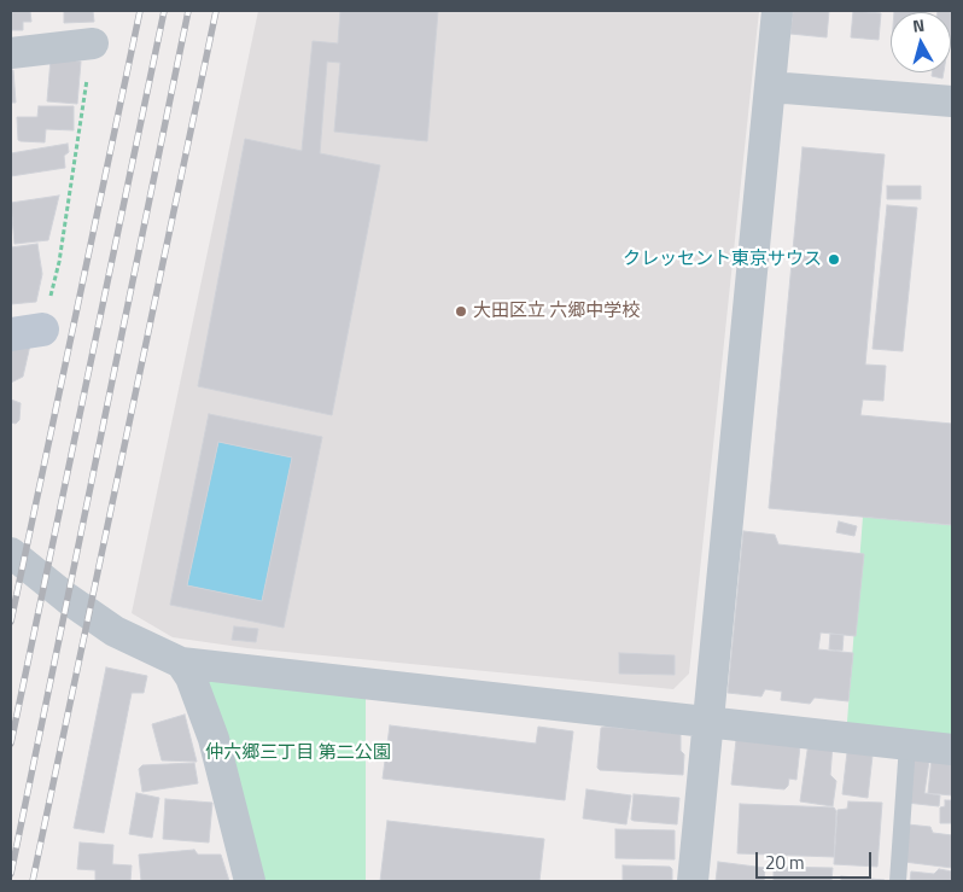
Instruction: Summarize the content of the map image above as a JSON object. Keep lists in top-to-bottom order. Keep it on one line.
{"parks":["仲六郷三丁目 第二公園"],"places":["クレッセント東京サウス","大田区立 六郷中学校"],"scale_bar":"20 m","north":"top"}
